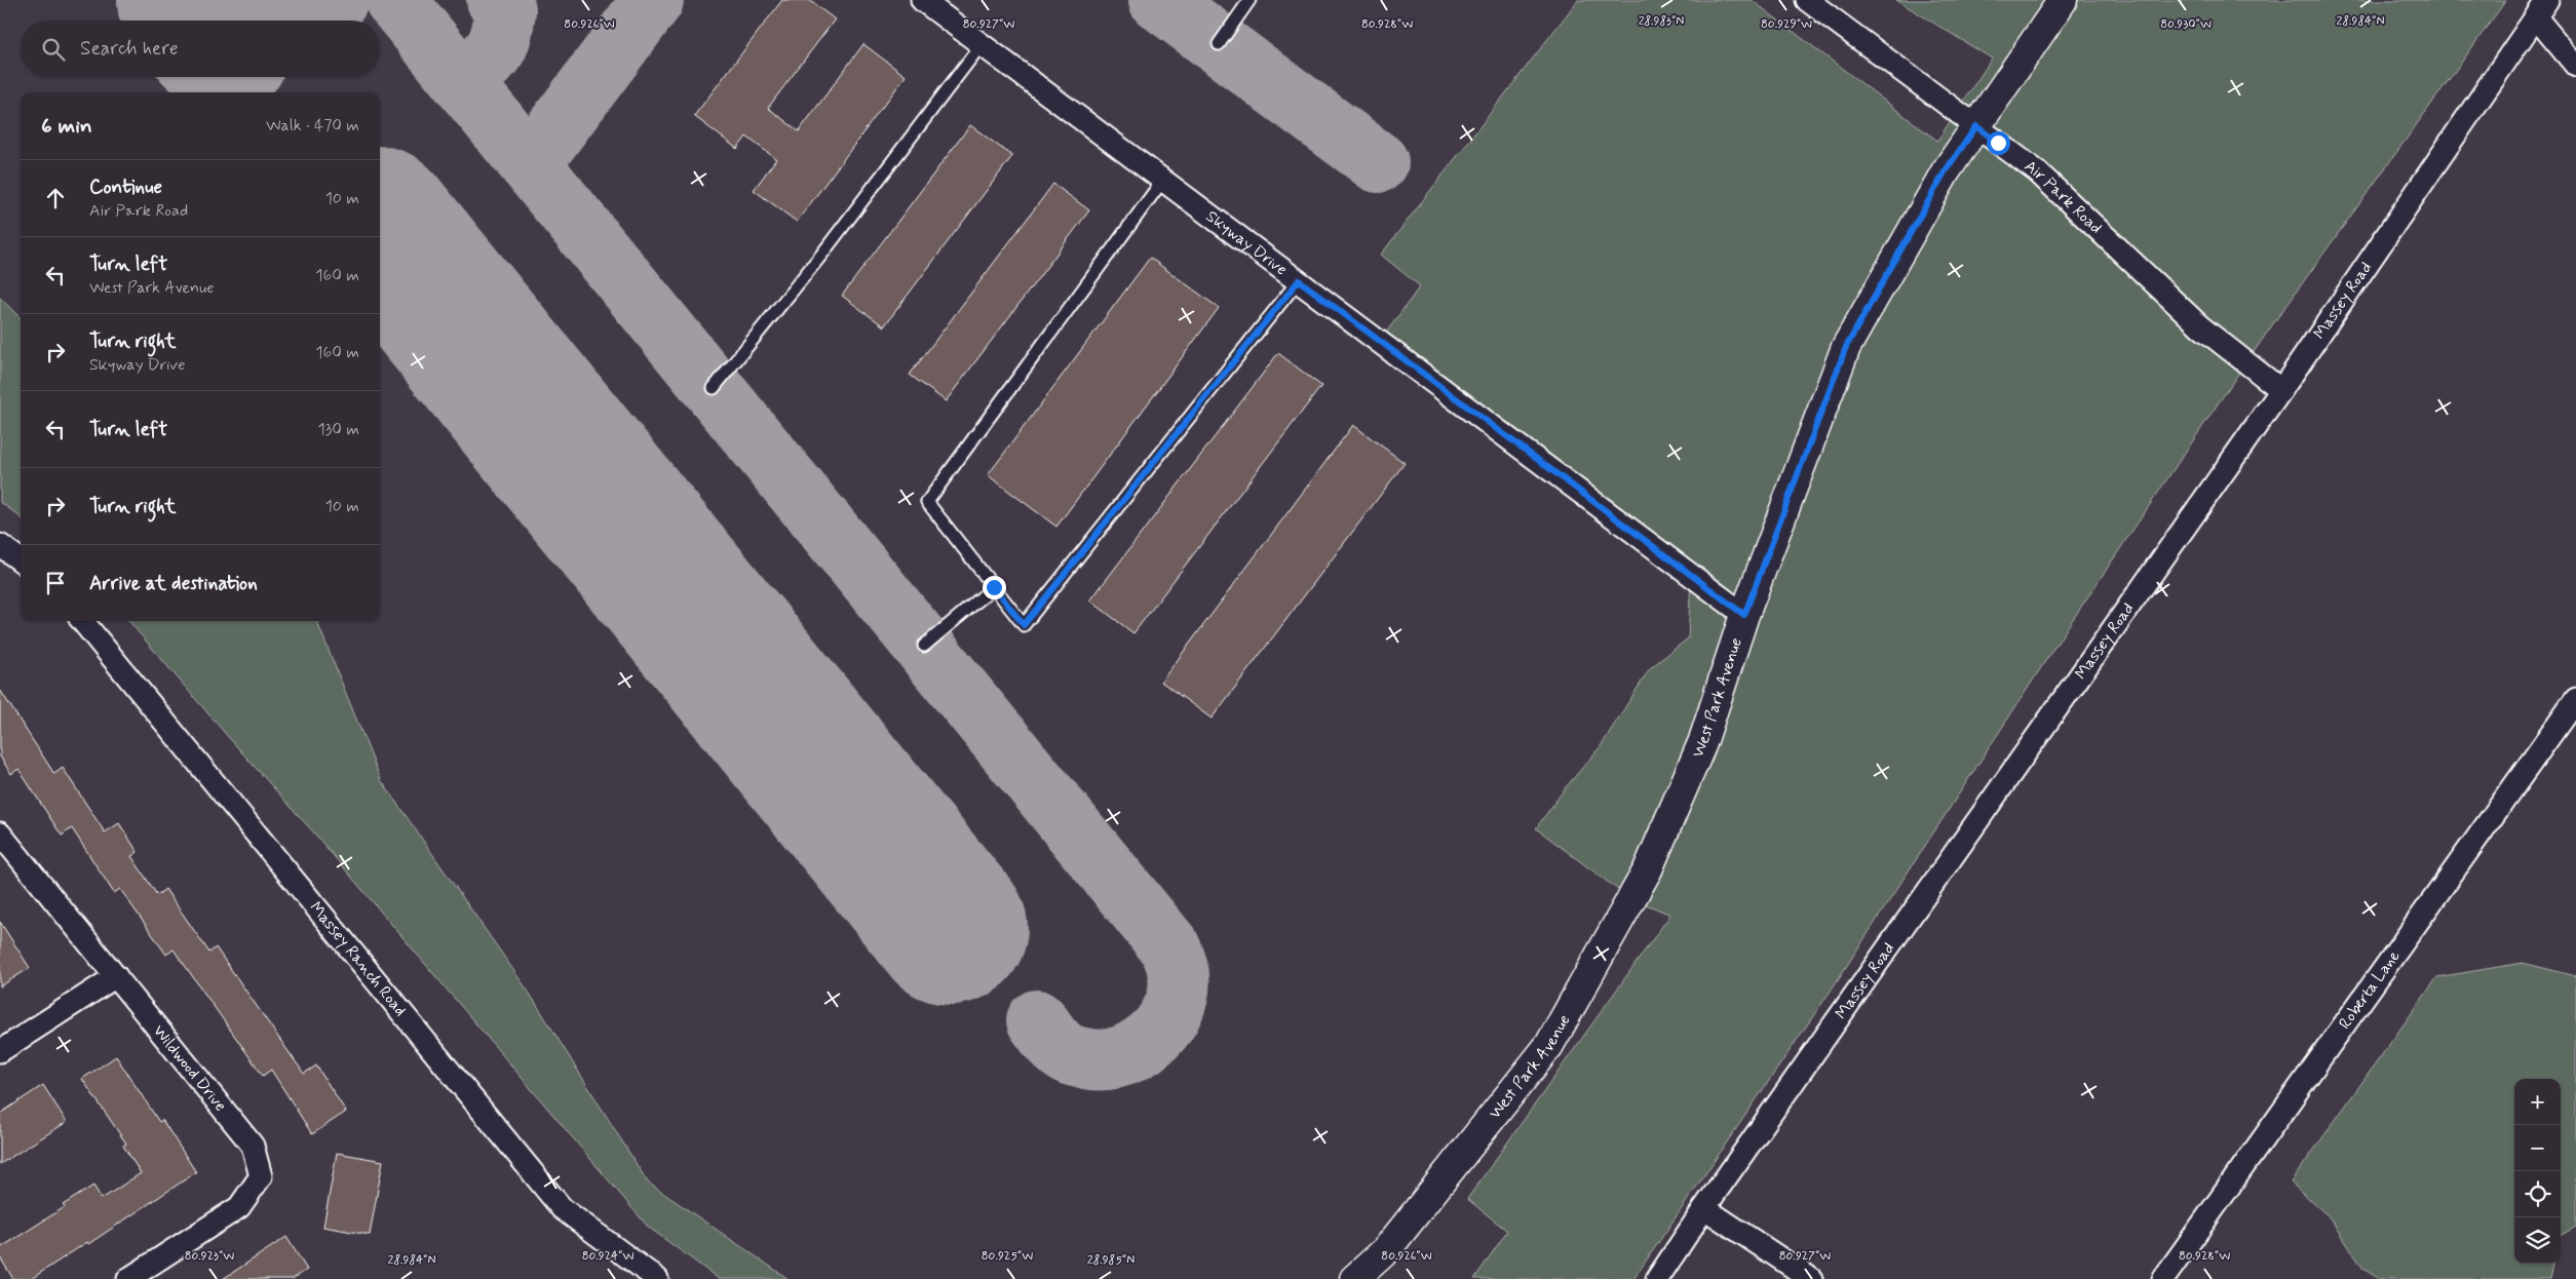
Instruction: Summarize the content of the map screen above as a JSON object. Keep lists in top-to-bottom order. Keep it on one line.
{"streets":{"street":["Air Park Road","Skyway Drive","Massey Road","West Park Avenue","Massey Ranch Road","Roberta Lane","Wildwood Drive"]},"crossings":[["Air Park Road","Massey Road"],["Air Park Road","West Park Avenue"],["Skyway Drive","West Park Avenue"]],"page":{"search":"Search here","heading":["6 min","Walk · 470 m"],"list":[["Continue","Air Park Road","10 m"],["Turn left","West Park Avenue","160 m"],["Turn right","Skyway Drive","160 m"],["Turn left","130 m"],["Turn right","10 m"],"Arrive at destination"],"map_buttons":["+","−"]},"coordinates":["28.983°N","28.984°N","80.926°W","80.927°W","80.928°W","80.929°W","80.930°W","80.923°W","80.924°W","80.925°W","28.985°N"]}
